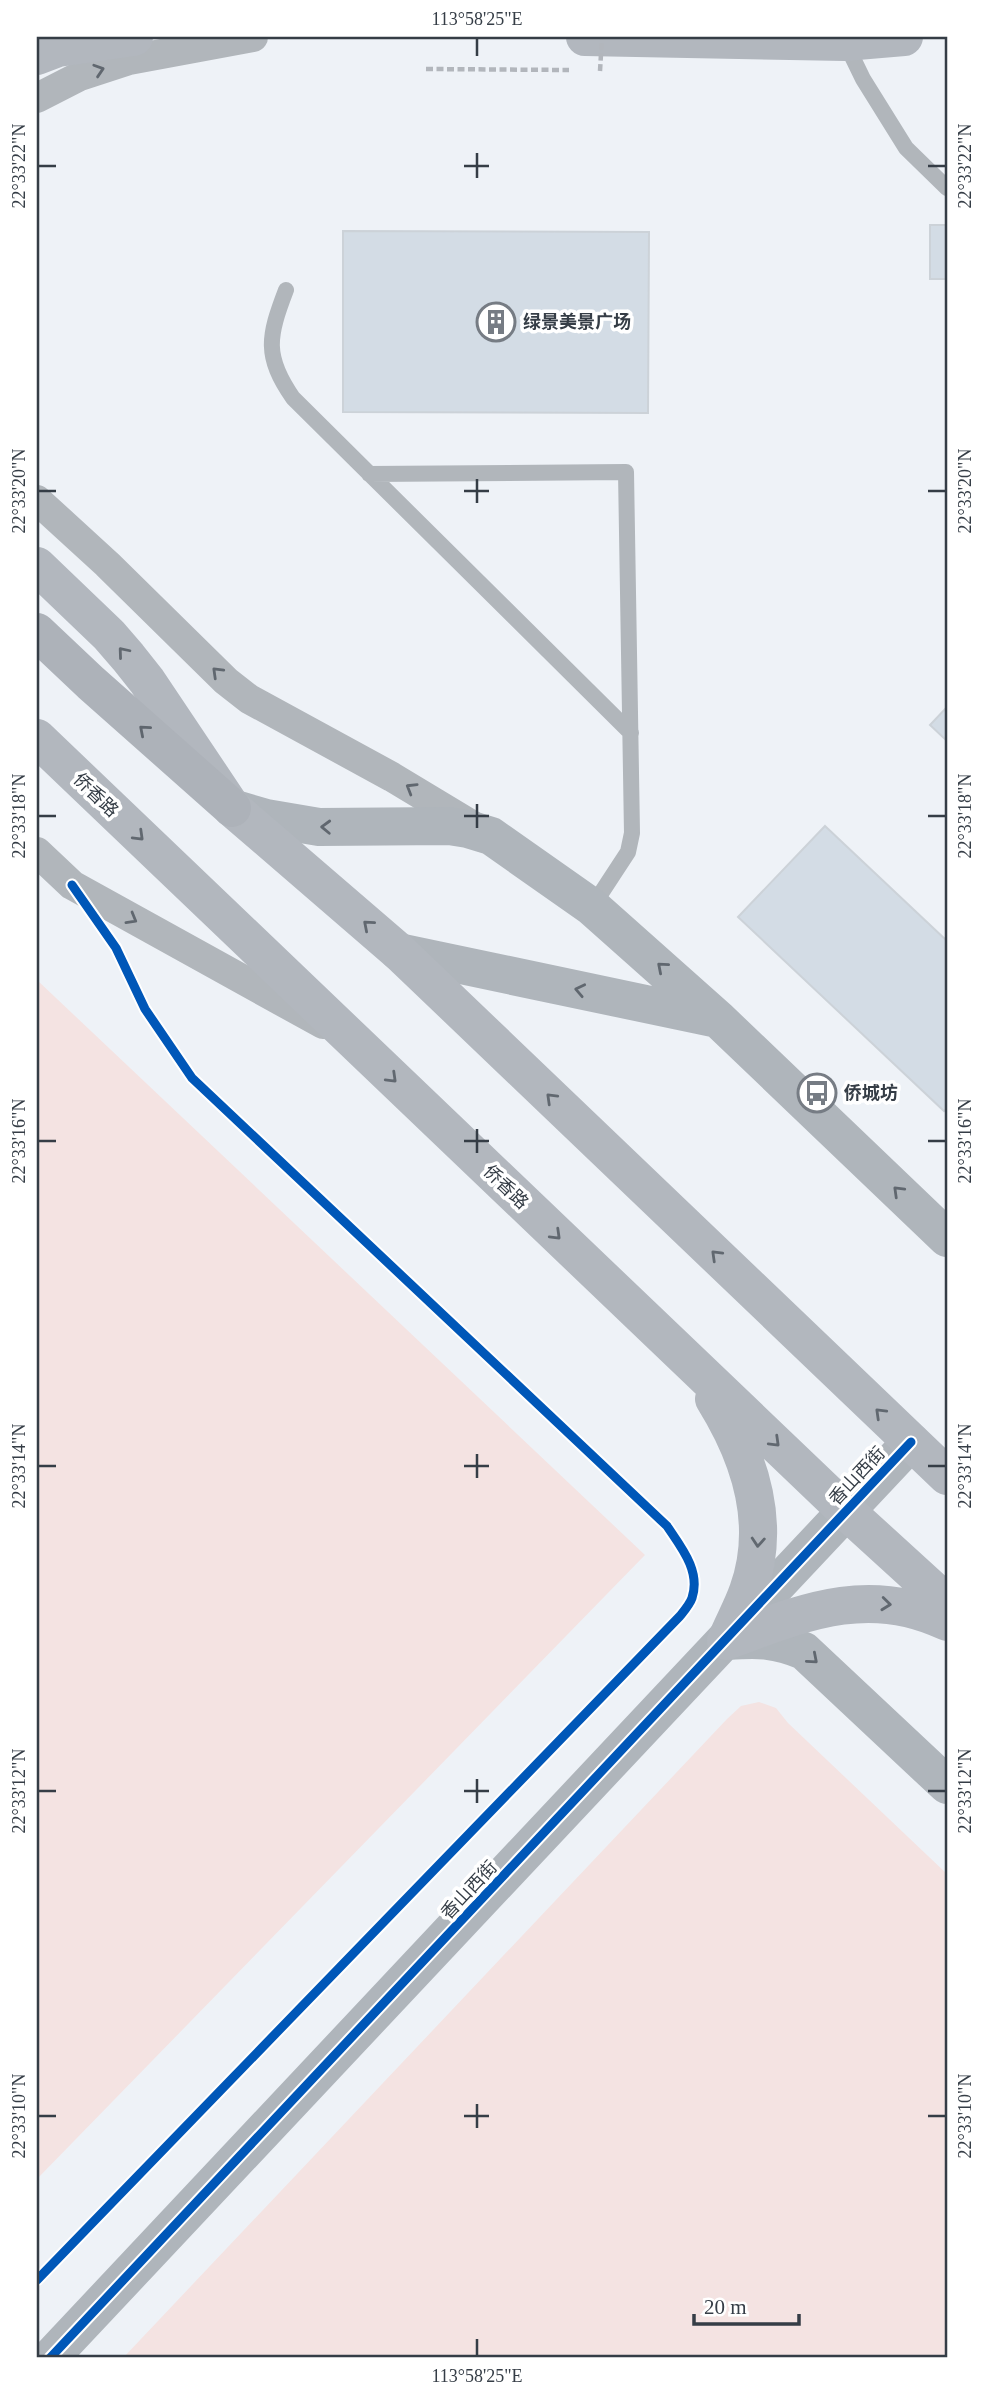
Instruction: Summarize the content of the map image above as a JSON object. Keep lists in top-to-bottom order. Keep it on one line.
{"streets":{"main road":["侨香路","香山西街"]},"crossings":[["侨香路","香山西街"]],"places":{"building":["绿景美景广场"],"bus stop":["侨城坊"]},"scale_bar":"20 m","coordinates":["113°58'25\"E","22°33'22\"N","22°33'20\"N","22°33'18\"N","22°33'16\"N","22°33'14\"N","22°33'12\"N","22°33'10\"N"]}
